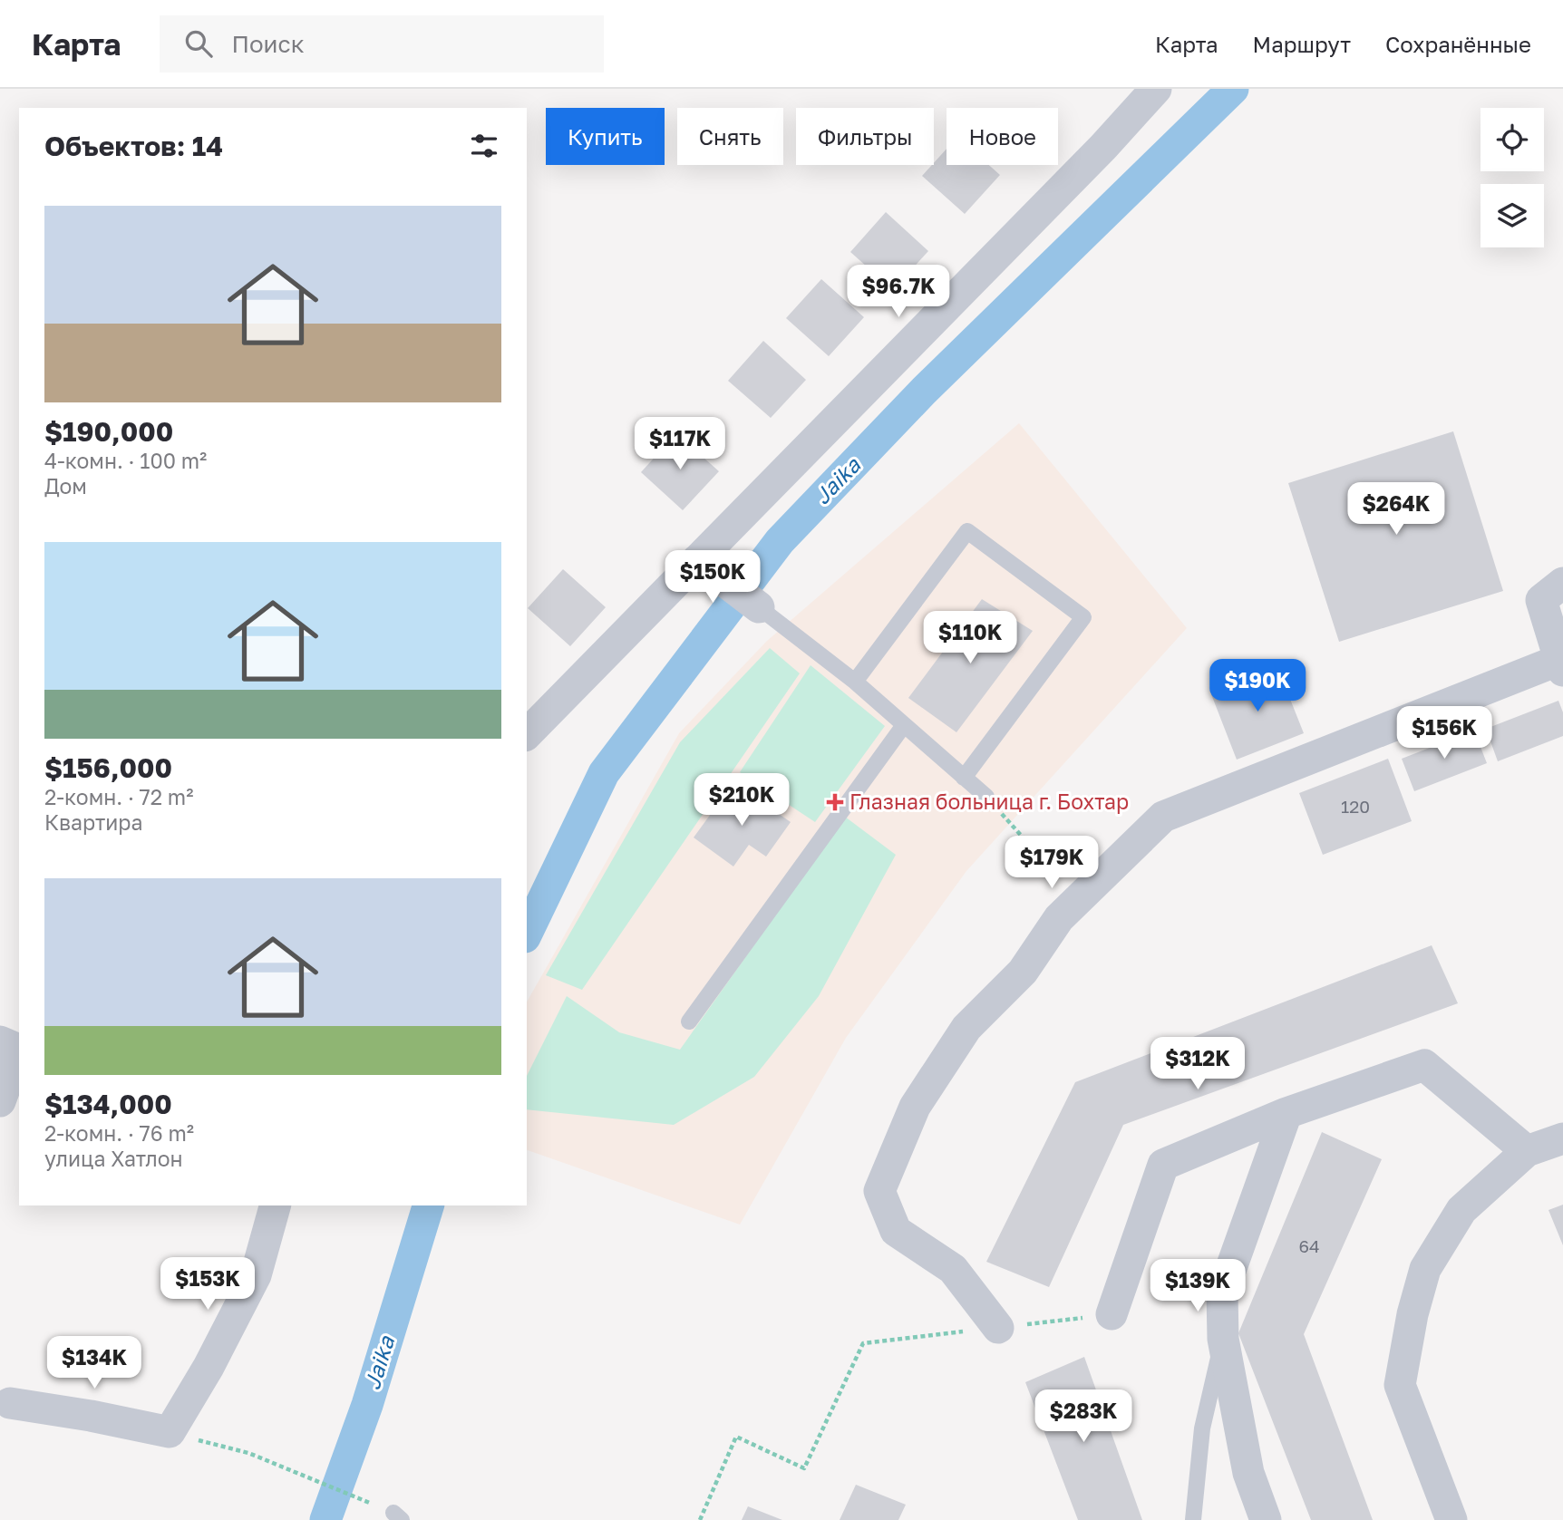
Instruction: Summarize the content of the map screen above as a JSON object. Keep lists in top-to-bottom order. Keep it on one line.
{"water":["Jaika"],"places":{"health":["Глазная больница г. Бохтар"]},"house_numbers":["120","64"],"page":{"header":"Карта","search":"Поиск","nav":["Карта","Маршрут","Сохранённые"],"chip":["Купить","Снять","Фильтры","Новое"],"heading":"Объектов: 14","list":[{"name":"$190,000","note":"4-комн. · 100 m² · Дом"},{"name":"$156,000","note":"2-комн. · 72 m² · Квартира"},{"name":"$134,000","note":"2-комн. · 76 m² · улица Хатлон"}],"price":["$96.7K","$117K","$264K","$150K","$110K","$190K","$156K","$210K","$179K","$312K","$153K","$139K","$134K","$283K"]}}
